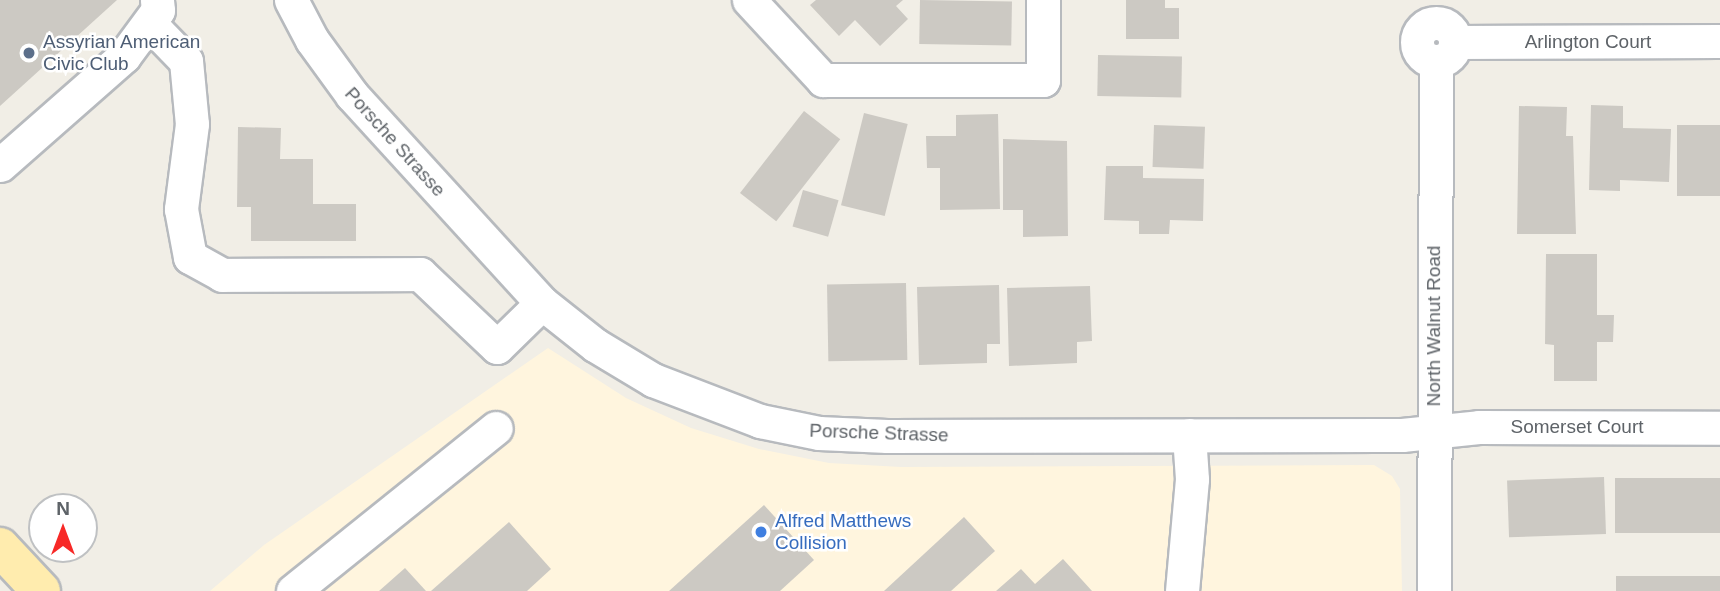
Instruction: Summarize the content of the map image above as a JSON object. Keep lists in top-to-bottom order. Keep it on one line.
{"streets":{"street":["Arlington Court","Porsche Strasse","North Walnut Road","Somerset Court"]},"crossings":[["Arlington Court","North Walnut Road"],["Porsche Strasse","North Walnut Road"],["Porsche Strasse","Somerset Court"],["North Walnut Road","Somerset Court"]],"places":["Assyrian American Civic Club","Alfred Matthews Collision"],"north":"top"}
